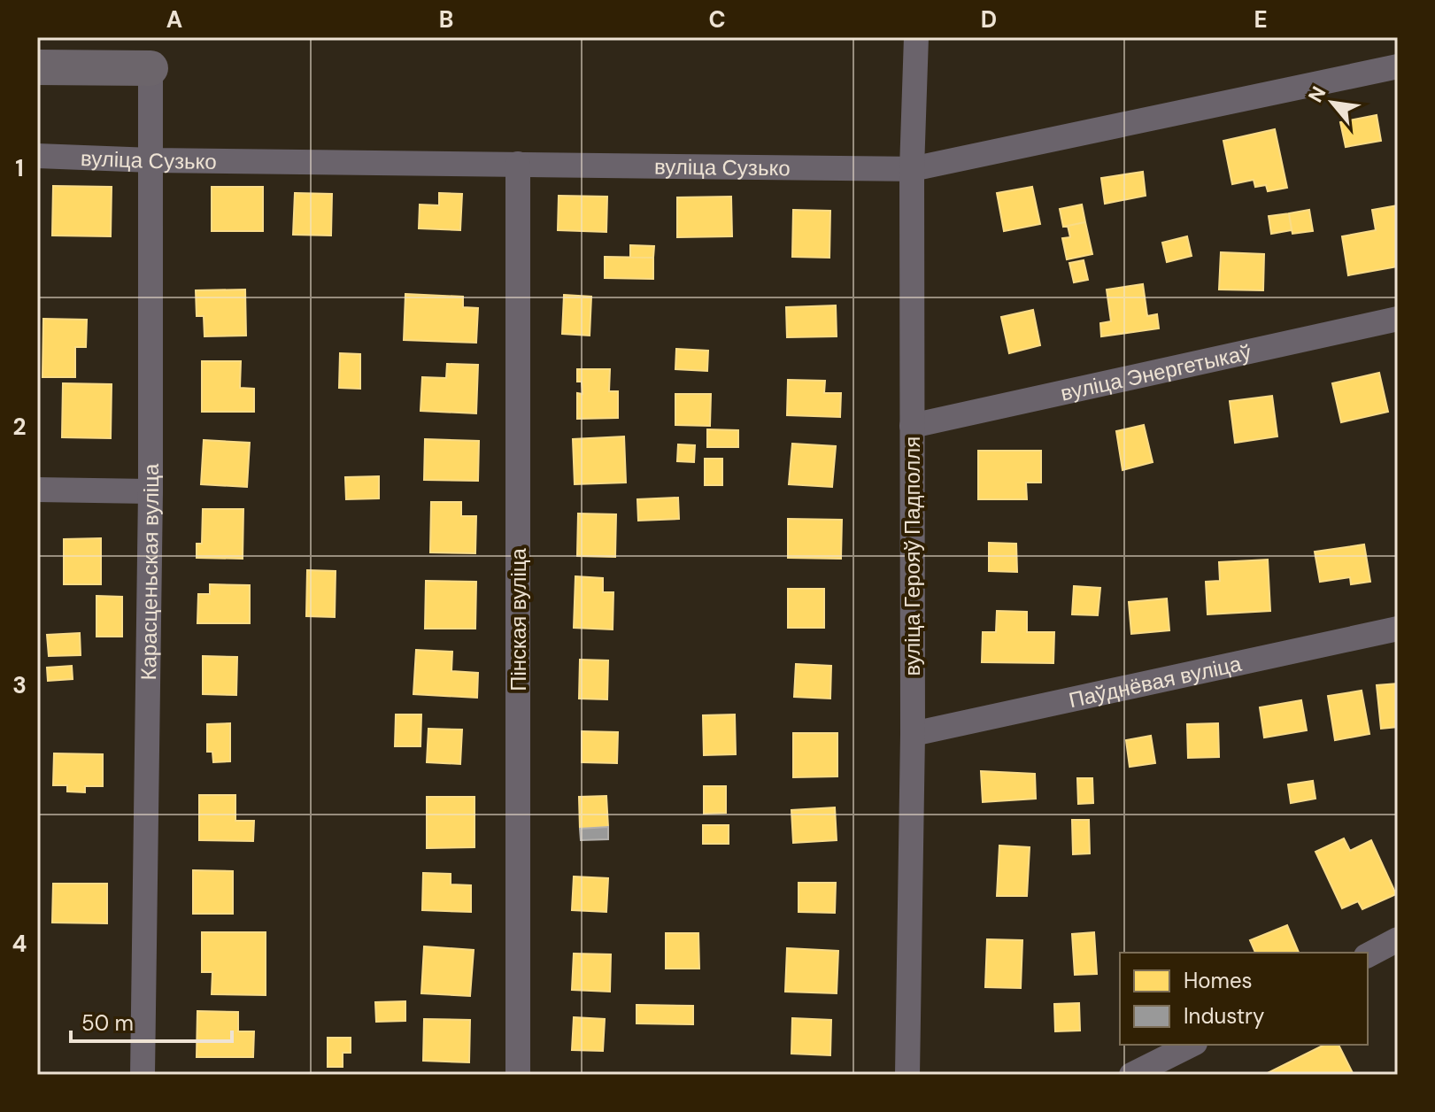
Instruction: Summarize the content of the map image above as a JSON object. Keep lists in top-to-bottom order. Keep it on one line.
{"streets":{"street":["вуліца Сузько","вуліца Энергетыкаў","вуліца Герояў Падполля","Карасценьская вуліца","Пінская вуліца","Паўднёвая вуліца"]},"crossings":[["вуліца Сузько","вуліца Герояў Падполля"],["вуліца Сузько","Карасценьская вуліца"],["вуліца Сузько","Пінская вуліца"],["вуліца Энергетыкаў","вуліца Герояў Падполля"],["вуліца Герояў Падполля","Паўднёвая вуліца"]],"legend":["Homes","Industry"],"scale_bar":"50 m","north":"top left","grid":{"columns":["A","B","C","D","E"],"rows":["1","2","3","4"]}}
